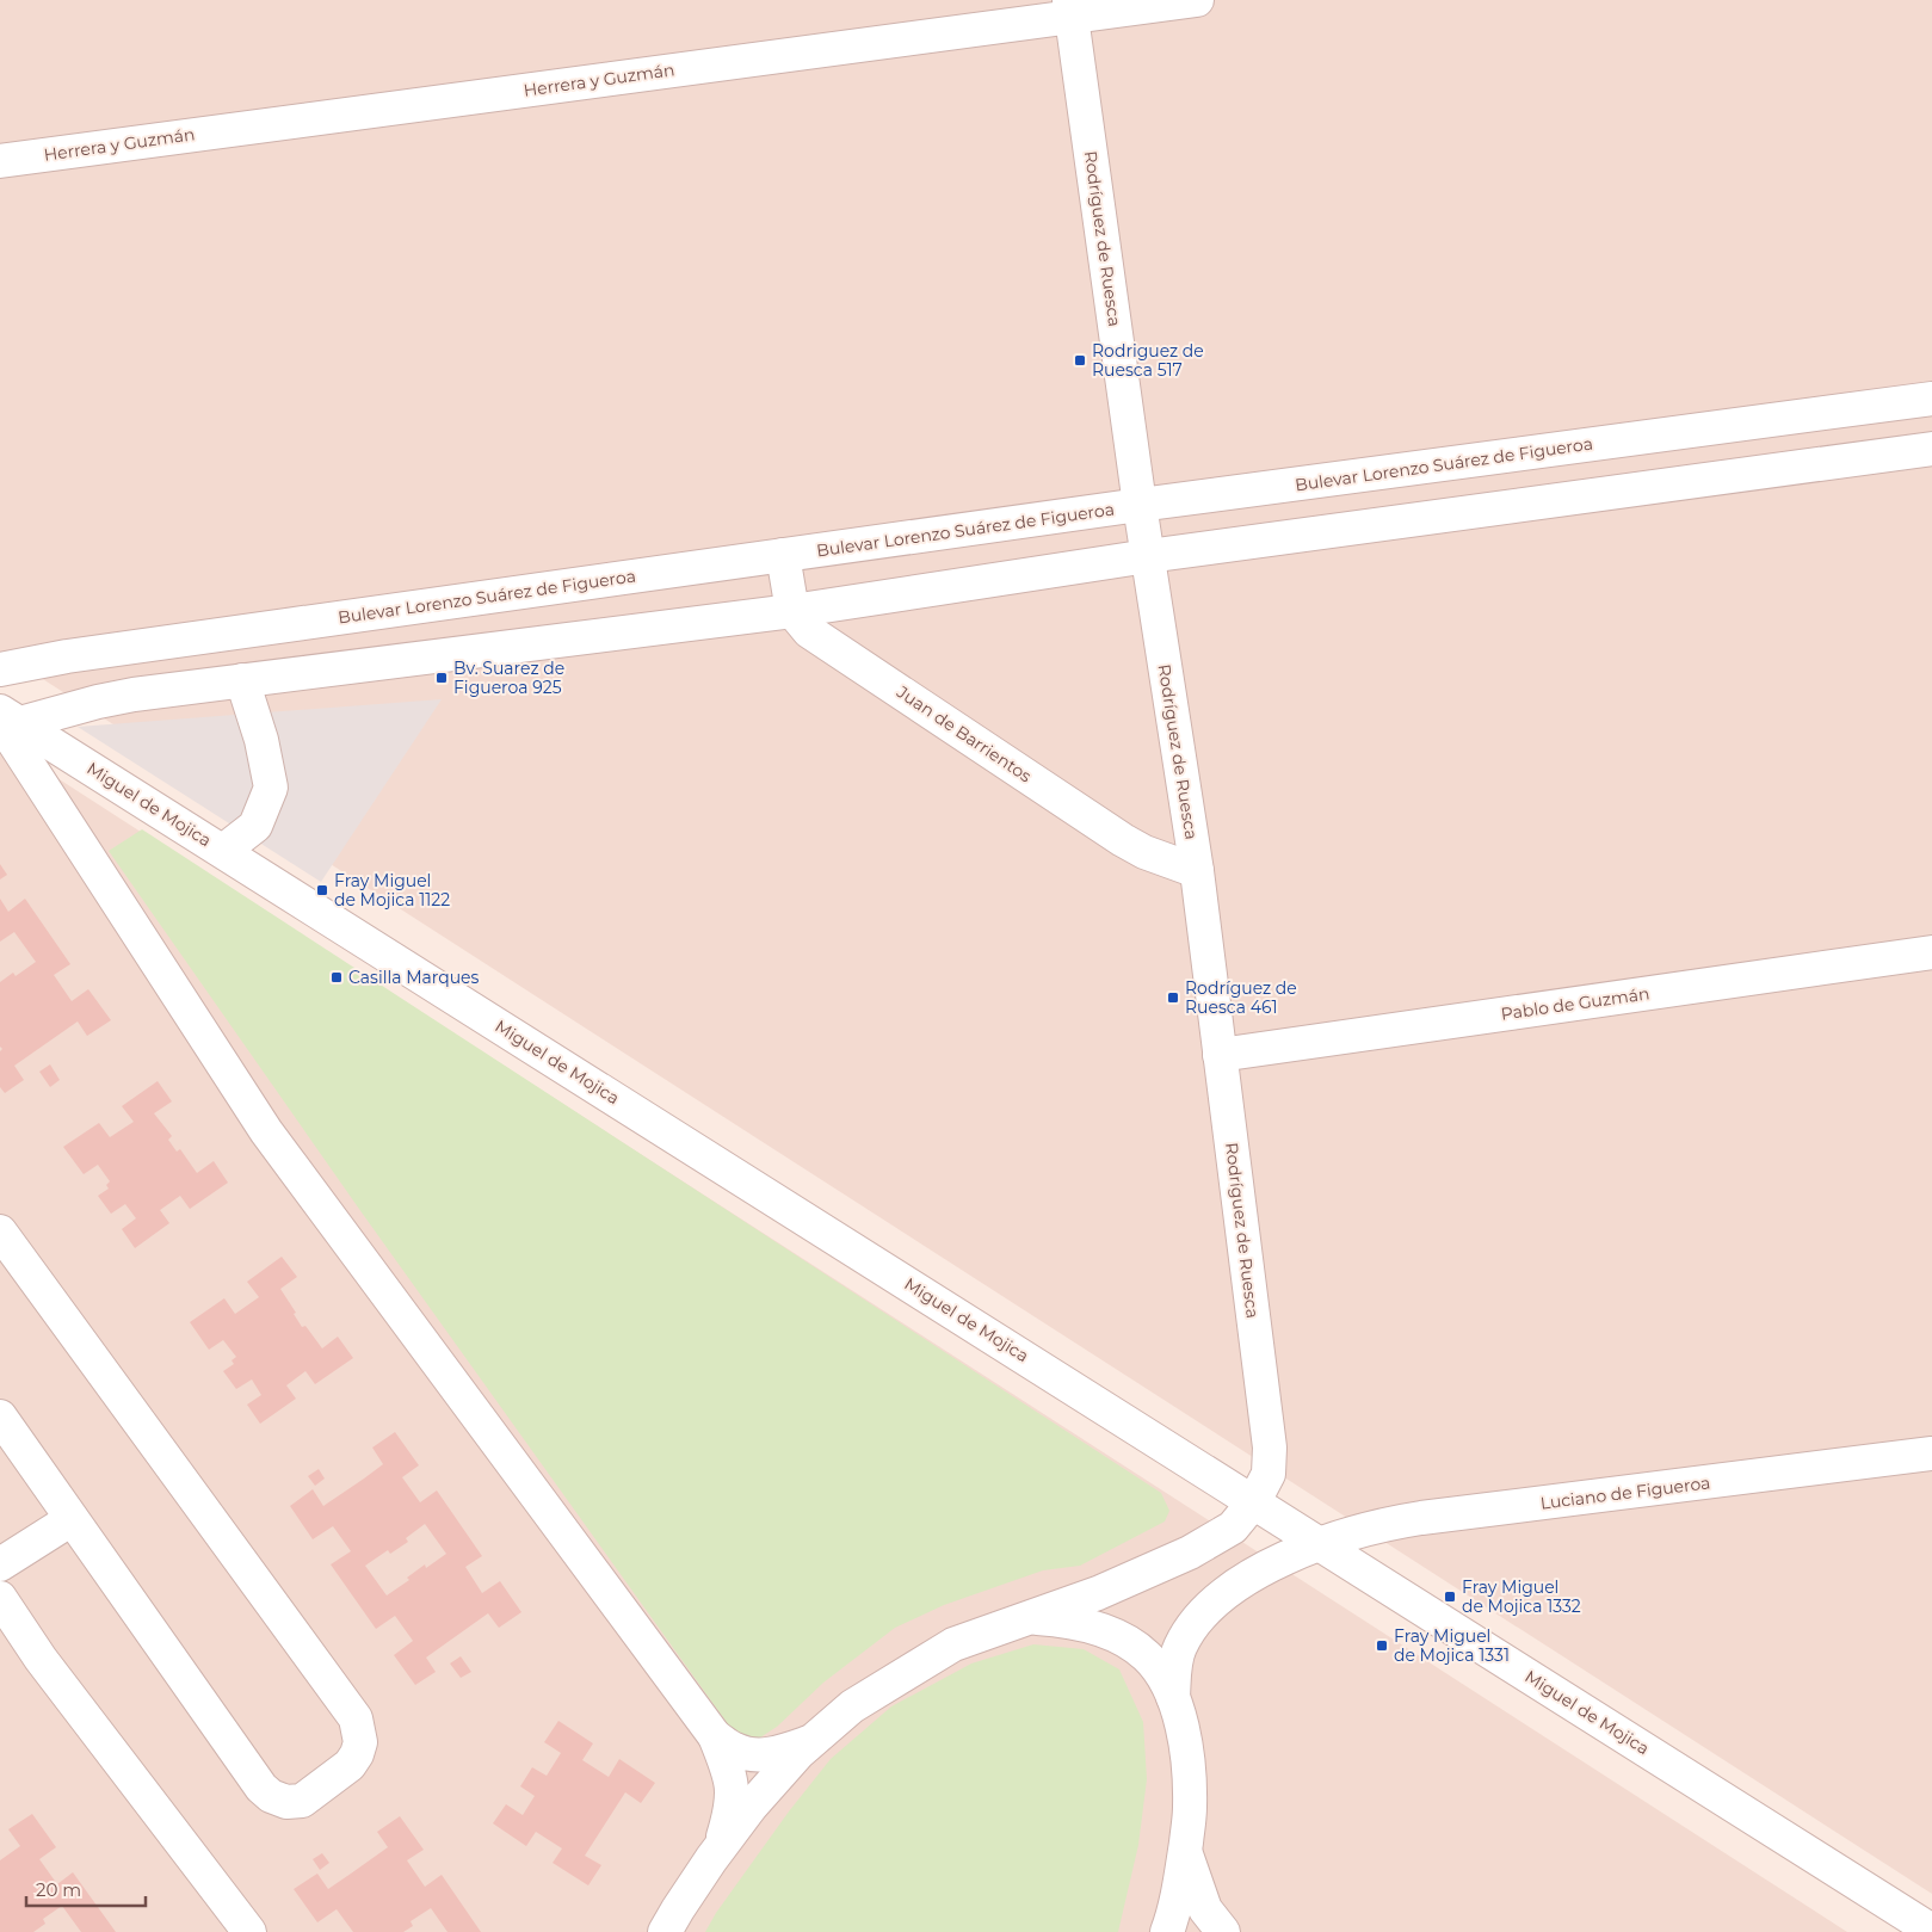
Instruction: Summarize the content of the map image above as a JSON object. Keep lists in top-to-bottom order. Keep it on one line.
{"streets":{"street":["Herrera y Guzmán","Rodríguez de Ruesca","Bulevar Lorenzo Suárez de Figueroa","Juan de Barrientos","Miguel de Mojica","Pablo de Guzmán","Luciano de Figueroa"]},"crossings":[["Herrera y Guzmán","Rodríguez de Ruesca"],["Rodríguez de Ruesca","Bulevar Lorenzo Suárez de Figueroa"],["Rodríguez de Ruesca","Juan de Barrientos"],["Rodríguez de Ruesca","Miguel de Mojica"],["Rodríguez de Ruesca","Pablo de Guzmán"],["Miguel de Mojica","Luciano de Figueroa"]],"places":{"transit":["Rodriguez de Ruesca 517","Bv. Suarez de Figueroa 925","Fray Miguel de Mojica 1122","Casilla Marques","Rodríguez de Ruesca 461","Fray Miguel de Mojica 1332","Fray Miguel de Mojica 1331"]},"scale_bar":"20 m"}
